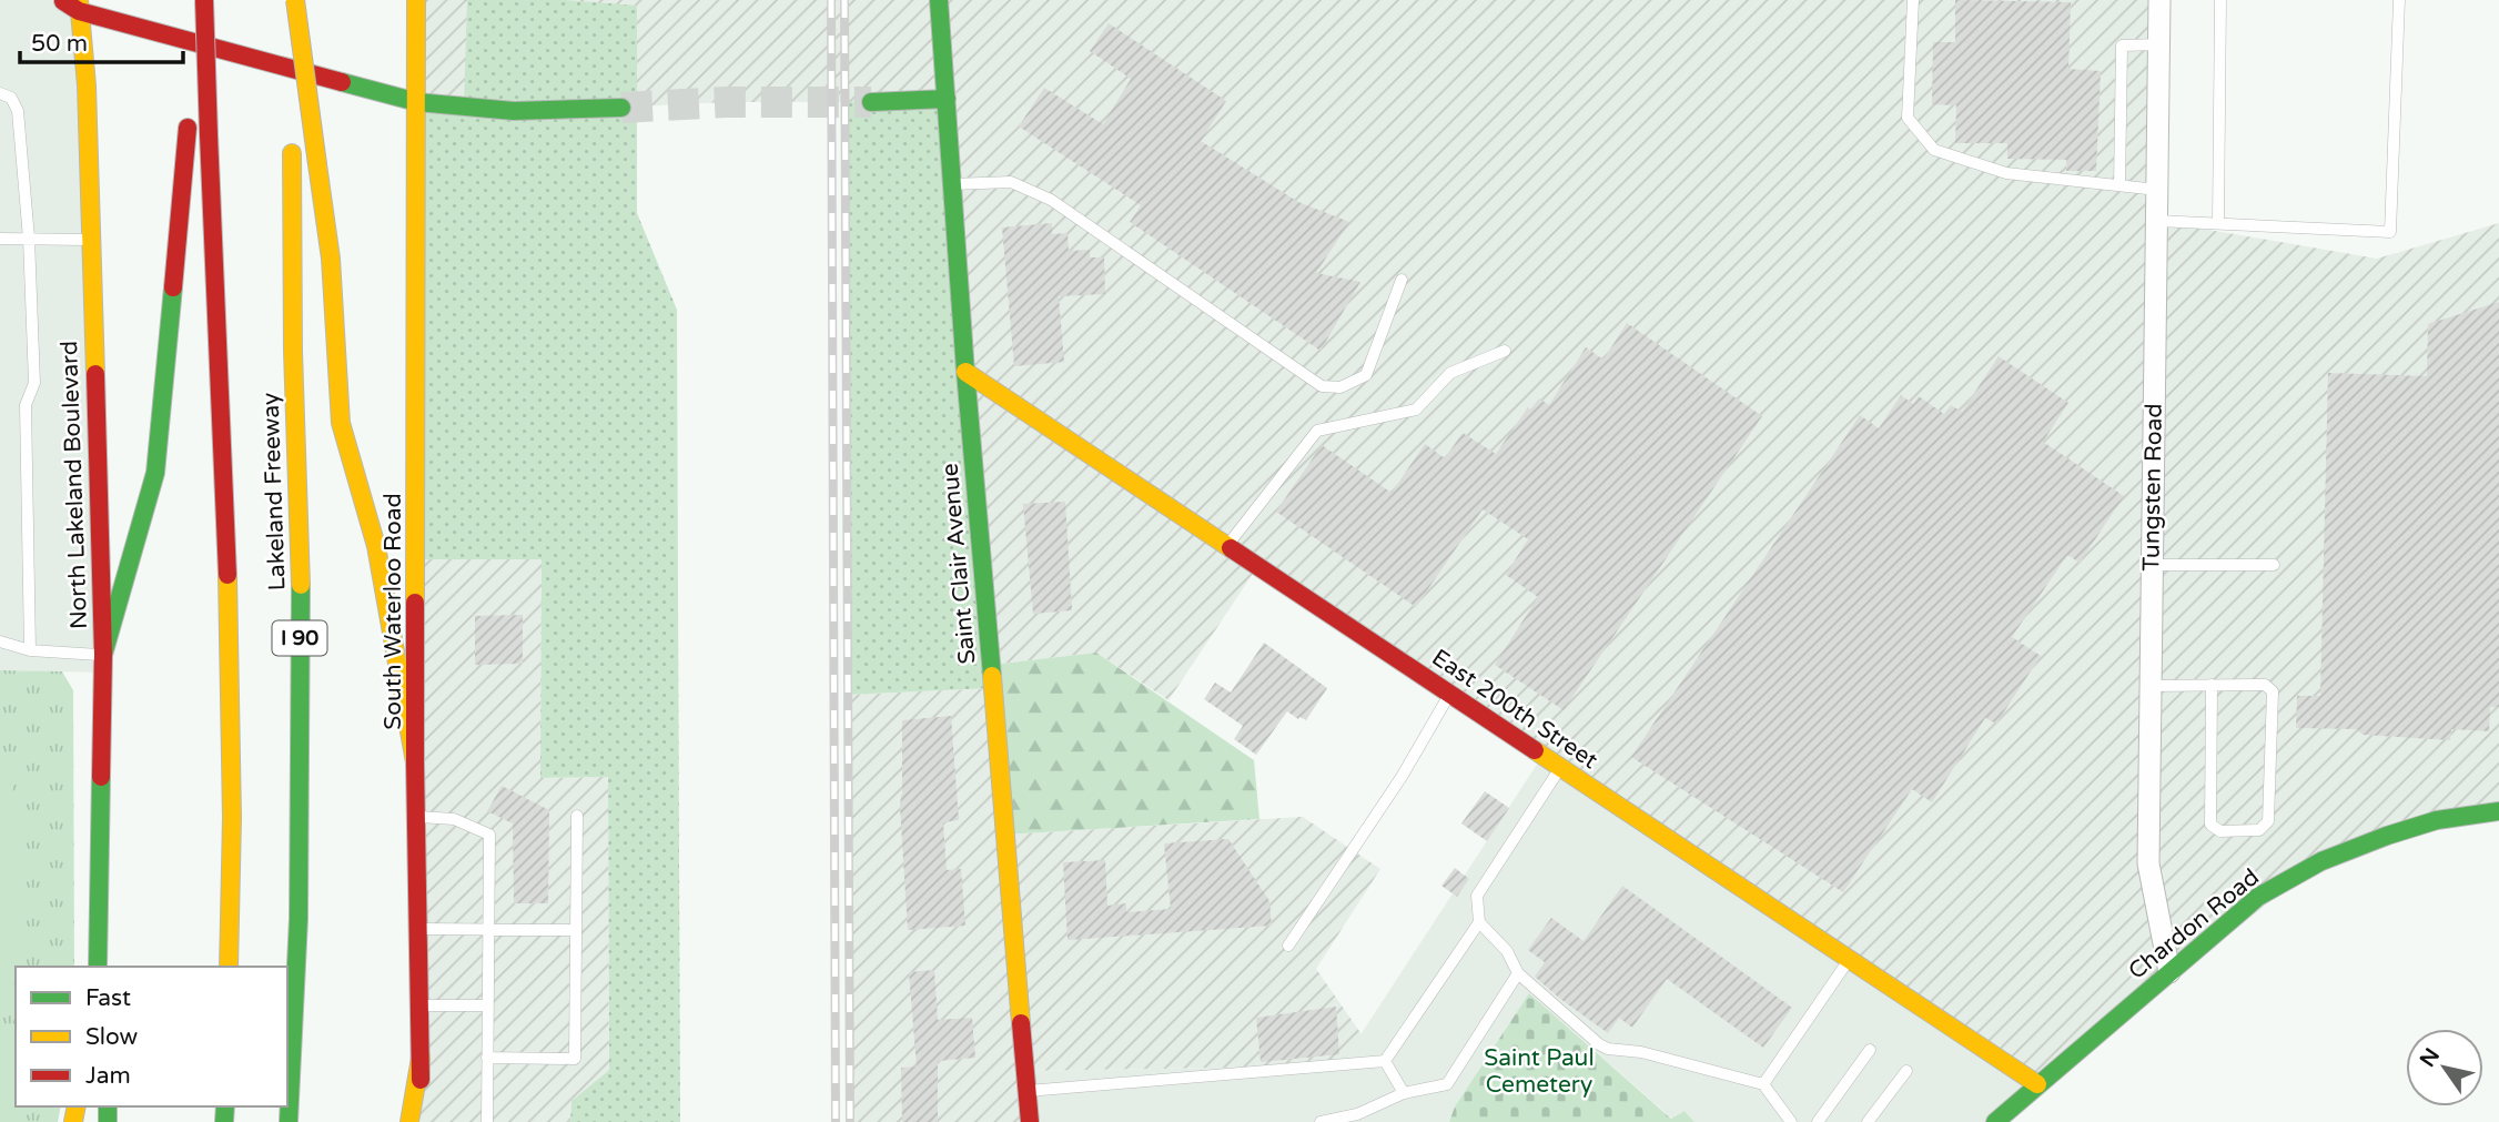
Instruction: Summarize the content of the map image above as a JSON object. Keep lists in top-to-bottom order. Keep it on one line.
{"streets":{"main road":["North Lakeland Boulevard","Lakeland Freeway","Saint Clair Avenue","South Waterloo Road","I 90","East 200th Street","Chardon Road"],"street":["Tungsten Road"]},"crossings":[["Tungsten Road","Chardon Road"],["Saint Clair Avenue","East 200th Street"],["East 200th Street","Chardon Road"]],"parks":["Saint Paul Cemetery"],"legend":["Fast","Slow","Jam"],"scale_bar":"50 m","north":"top left"}
